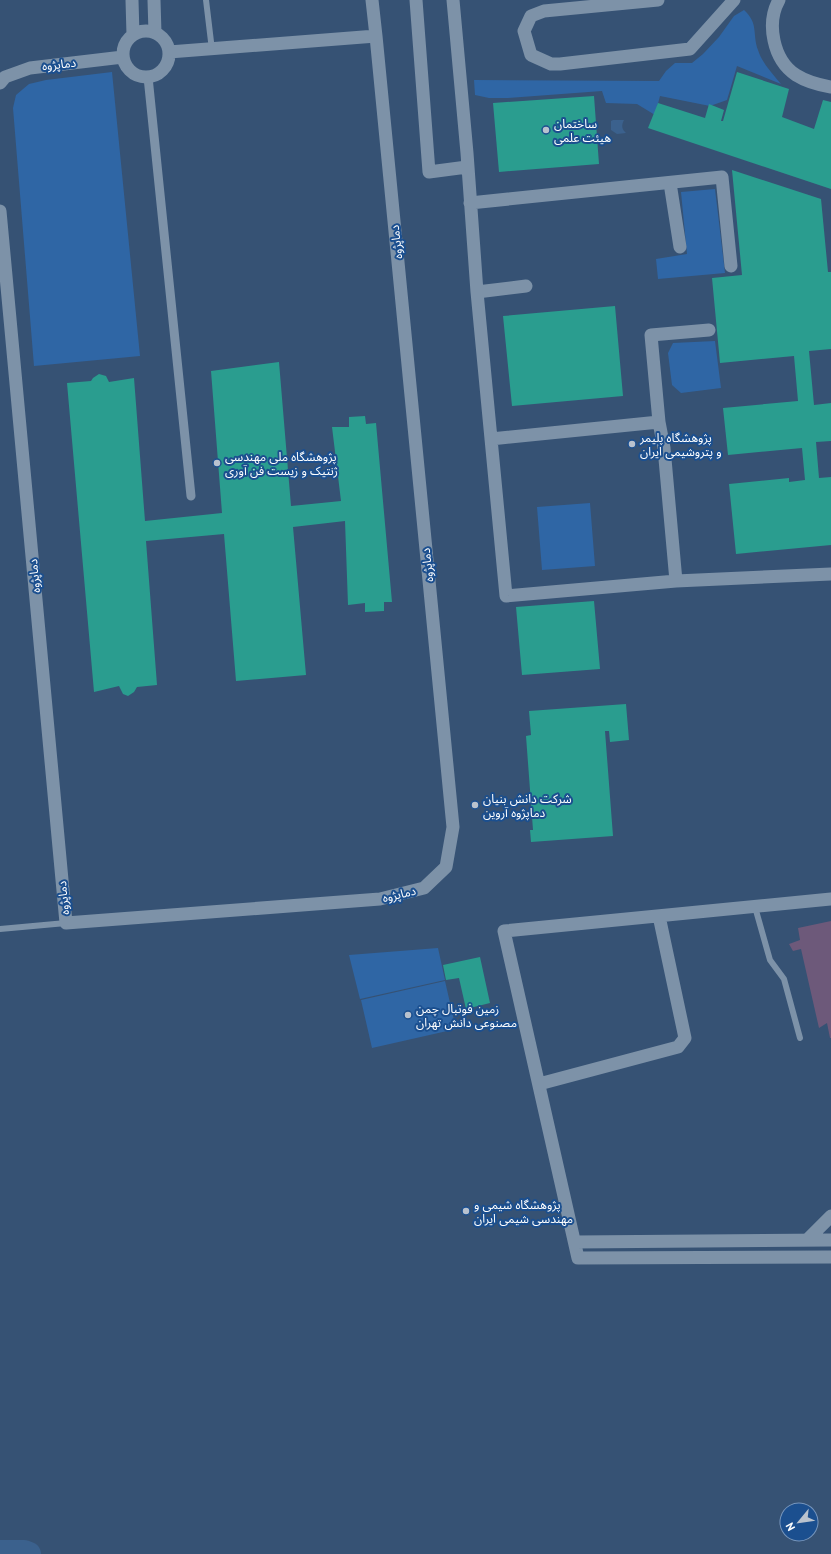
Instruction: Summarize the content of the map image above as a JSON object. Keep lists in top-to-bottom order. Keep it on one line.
{"streets":{"street":["دماپژوه"]},"places":["ساختمان هیئت علمی","پژوهشگاه پلیمر و پتروشیمی ایران","پژوهشگاه ملی مهندسی ژنتیک و زیست فن آوری","شرکت دانش بنیان دماپژوه آروین","زمین فوتبال چمن مصنوعی دانش تهران","پژوهشگاه شیمی و مهندسی شیمی ایران"],"north":"bottom left"}
